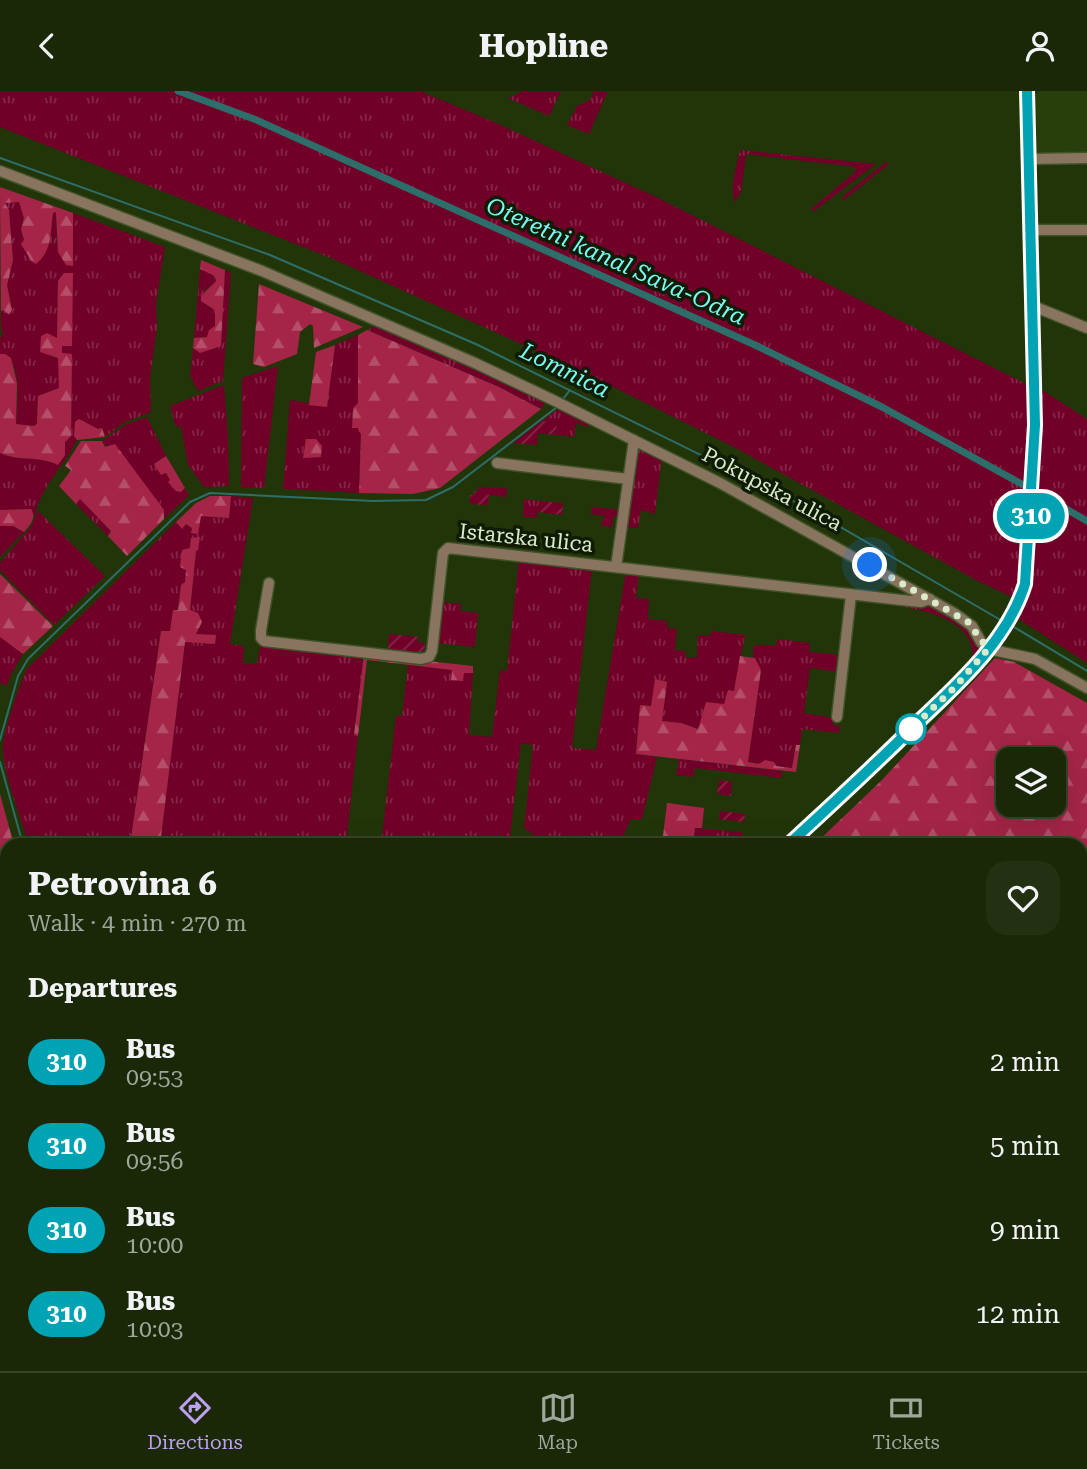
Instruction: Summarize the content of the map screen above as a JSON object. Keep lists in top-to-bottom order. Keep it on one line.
{"streets":{"street":["Pokupska ulica","Istarska ulica"]},"crossings":[["Pokupska ulica","Istarska ulica"]],"water":["Oteretni kanal Sava-Odra","Lomnica"],"lines":["bus line 310"],"page":{"header":"Hopline","on_map":"310","heading":[["Petrovina 6","Walk · 4 min · 270 m"],"Departures"],"list":[{"mark":"310","name":"Bus","note":"09:53","value":"2 min"},{"mark":"310","name":"Bus","note":"09:56","value":"5 min"},{"mark":"310","name":"Bus","note":"10:00","value":"9 min"},{"mark":"310","name":"Bus","note":"10:03","value":"12 min"}],"tabs":["Directions","Map","Tickets"]}}
